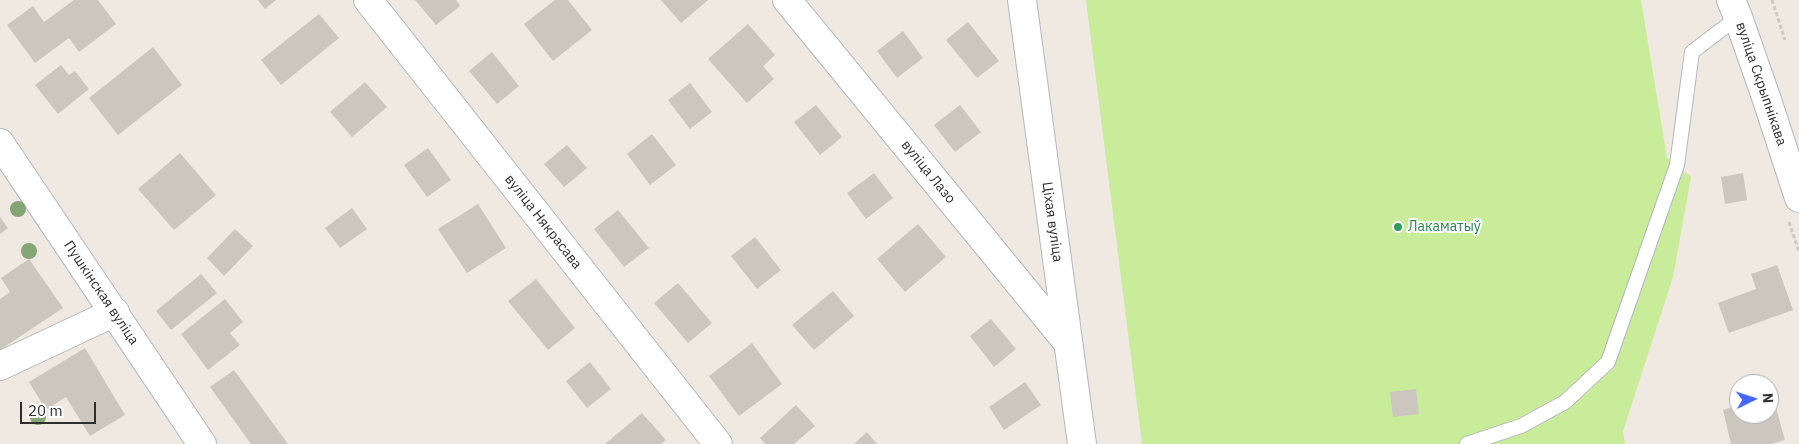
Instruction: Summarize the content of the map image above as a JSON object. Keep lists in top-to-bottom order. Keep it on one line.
{"streets":{"street":["вуліца Скрыпнікава","вуліца Лазо","вуліца Някрасава","Ціхая вуліца","Пушкінская вуліца"]},"crossings":[["вуліца Лазо","Ціхая вуліца"]],"places":["Лакаматыў"],"scale_bar":"20 m","north":"right"}
